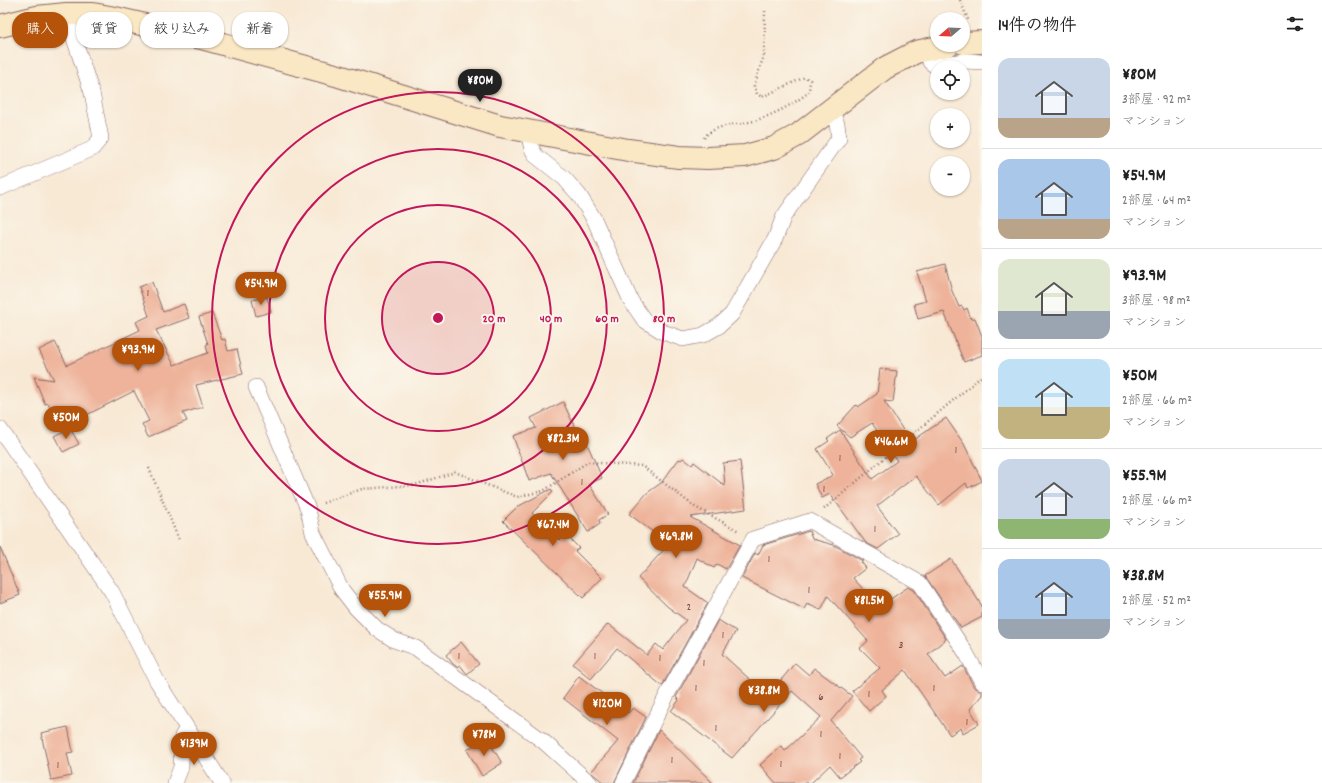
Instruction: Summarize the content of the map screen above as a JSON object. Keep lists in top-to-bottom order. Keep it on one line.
{"house_numbers":["1","1","1","1","1","1","1","1","2","1","3","1","1","1","1","1","1","1","6","1","1","1","1","1","1","1"],"north":"left","page":{"heading":"14件の物件","map_buttons":["+","−"],"chip":["購入","賃貸","絞り込み","新着"],"list":[{"name":"¥80M","note":"3部屋 · 92 m² · マンション"},{"name":"¥54.9M","note":"2部屋 · 64 m² · マンション"},{"name":"¥93.9M","note":"3部屋 · 98 m² · マンション"},{"name":"¥50M","note":"2部屋 · 66 m² · マンション"},{"name":"¥55.9M","note":"2部屋 · 66 m² · マンション"},{"name":"¥38.8M","note":"2部屋 · 52 m² · マンション"}],"price":["¥80M","¥54.9M","¥93.9M","¥50M","¥82.3M","¥46.6M","¥67.4M","¥69.8M","¥55.9M","¥81.5M","¥38.8M","¥120M","¥78M","¥139M"]},"rings":["20 m","40 m","60 m","80 m"]}
